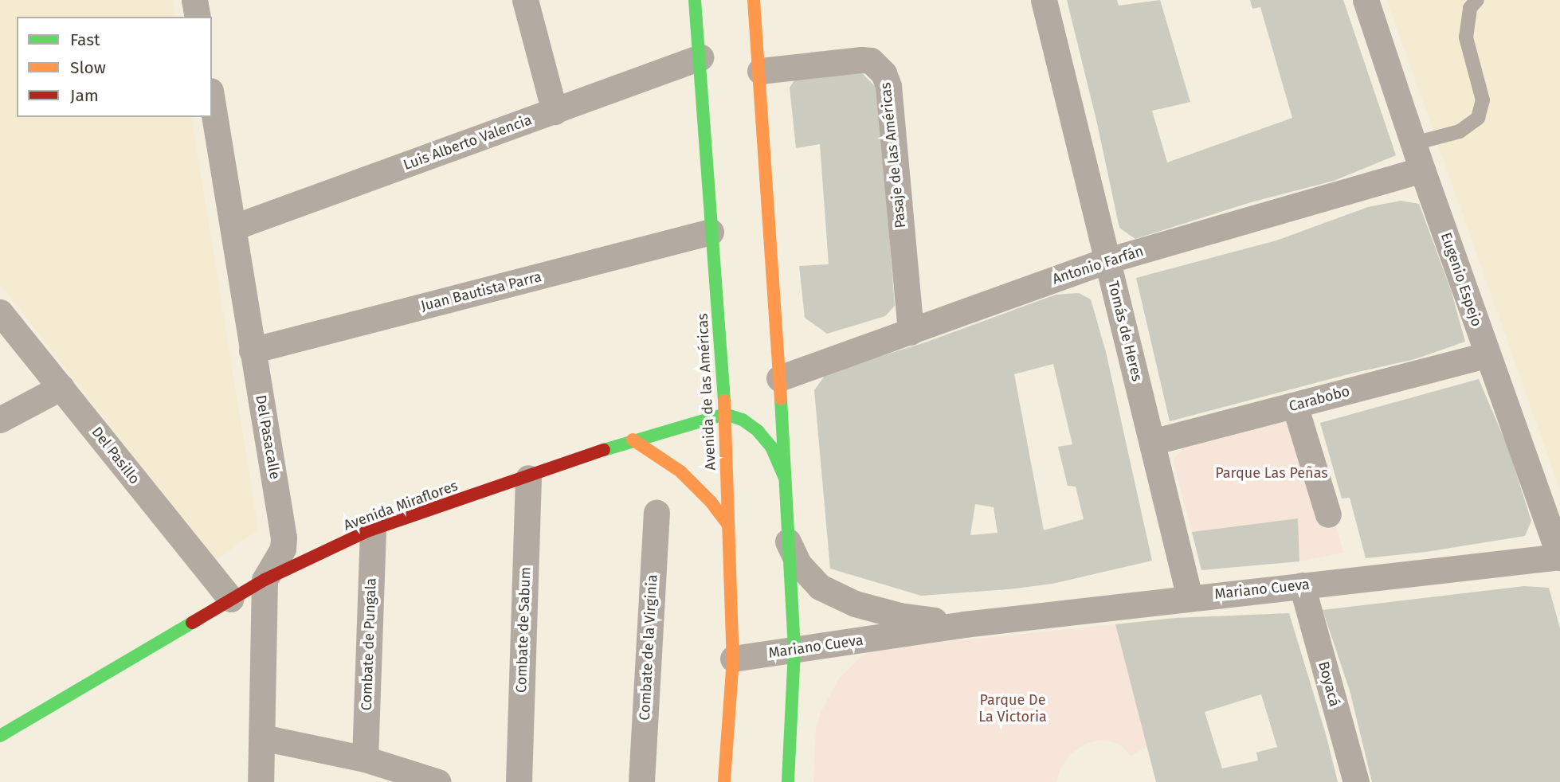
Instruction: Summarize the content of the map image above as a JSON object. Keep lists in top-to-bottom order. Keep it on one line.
{"streets":{"main road":["Avenida de las Américas","Avenida Miraflores"],"street":["Luis Alberto Valencia","Pasaje de las Américas","Antonio Farfán","Eugenio Espejo","Juan Bautista Parra","Tomás de Heres","Carabobo","Del Pasacalle","Del Pasillo","Mariano Cueva","Combate de Sabum","Combate de Pungala","Combate de la Virginia","Boyacá"]},"crossings":[["Luis Alberto Valencia","Avenida de las Américas"],["Luis Alberto Valencia","Del Pasacalle"],["Pasaje de las Américas","Antonio Farfán"],["Antonio Farfán","Eugenio Espejo"],["Antonio Farfán","Tomás de Heres"],["Eugenio Espejo","Carabobo"],["Eugenio Espejo","Mariano Cueva"],["Juan Bautista Parra","Avenida de las Américas"],["Juan Bautista Parra","Del Pasacalle"],["Tomás de Heres","Carabobo"],["Tomás de Heres","Mariano Cueva"],["Avenida de las Américas","Avenida Miraflores"],["Avenida de las Américas","Mariano Cueva"],["Del Pasacalle","Avenida Miraflores"],["Del Pasillo","Avenida Miraflores"],["Avenida Miraflores","Combate de Sabum"],["Avenida Miraflores","Combate de Pungala"],["Mariano Cueva","Boyacá"]],"parks":["Parque Las Peñas","Parque De La Victoria"],"legend":["Fast","Slow","Jam"]}
